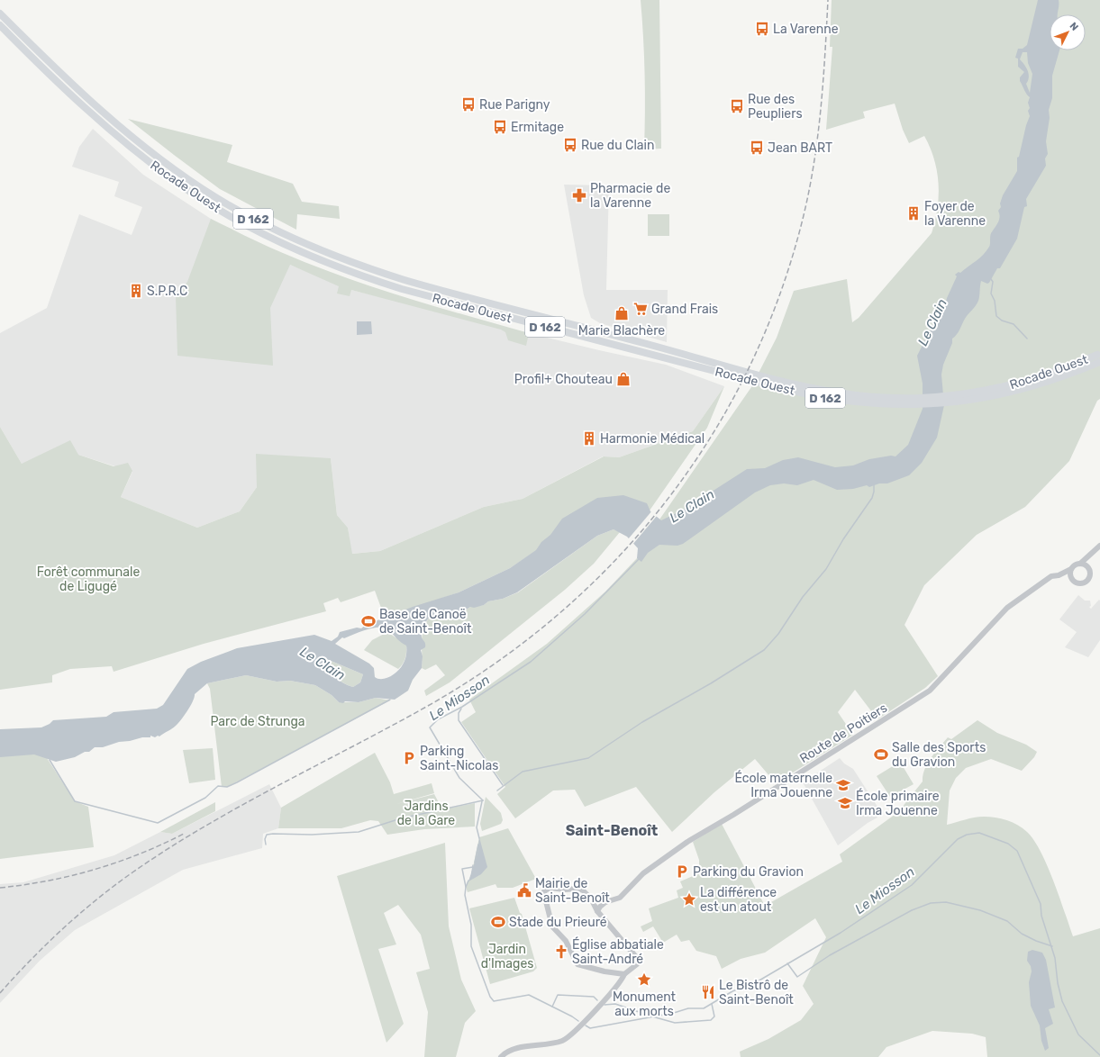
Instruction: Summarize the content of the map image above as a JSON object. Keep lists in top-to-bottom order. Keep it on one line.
{"streets":{"main road":["Rocade Ouest","D 162"],"street":["Route de Poitiers"]},"districts":["Saint-Benoît"],"water":["Le Clain","Le Miosson"],"parks":["Forêt communale de Ligugé","Parc de Strunga","Jardins de la Gare","Jardin d'Images"],"places":{"bus stop":["La Varenne","Rue Parigny","Rue des Peupliers","Ermitage","Rue du Clain","Jean BART"],"pharmacy":["Pharmacie de la Varenne"],"building":["Foyer de la Varenne","S.P.R.C","Harmonie Médical"],"supermarket":["Grand Frais"],"shop":["Marie Blachère","Profil+ Chouteau"],"sports":["Base de Canoë de Saint-Benoît","Salle des Sports du Gravion","Stade du Prieuré"],"parking":["Parking Saint-Nicolas","Parking du Gravion"],"school or university":["École maternelle Irma Jouenne","École primaire Irma Jouenne"],"public building":["Mairie de Saint-Benoît"],"place":["La différence est un atout","Monument aux morts"],"church":["Église abbatiale Saint-André"],"restaurant":["Le Bistrô de Saint-Benoît"]},"north":"top right"}
